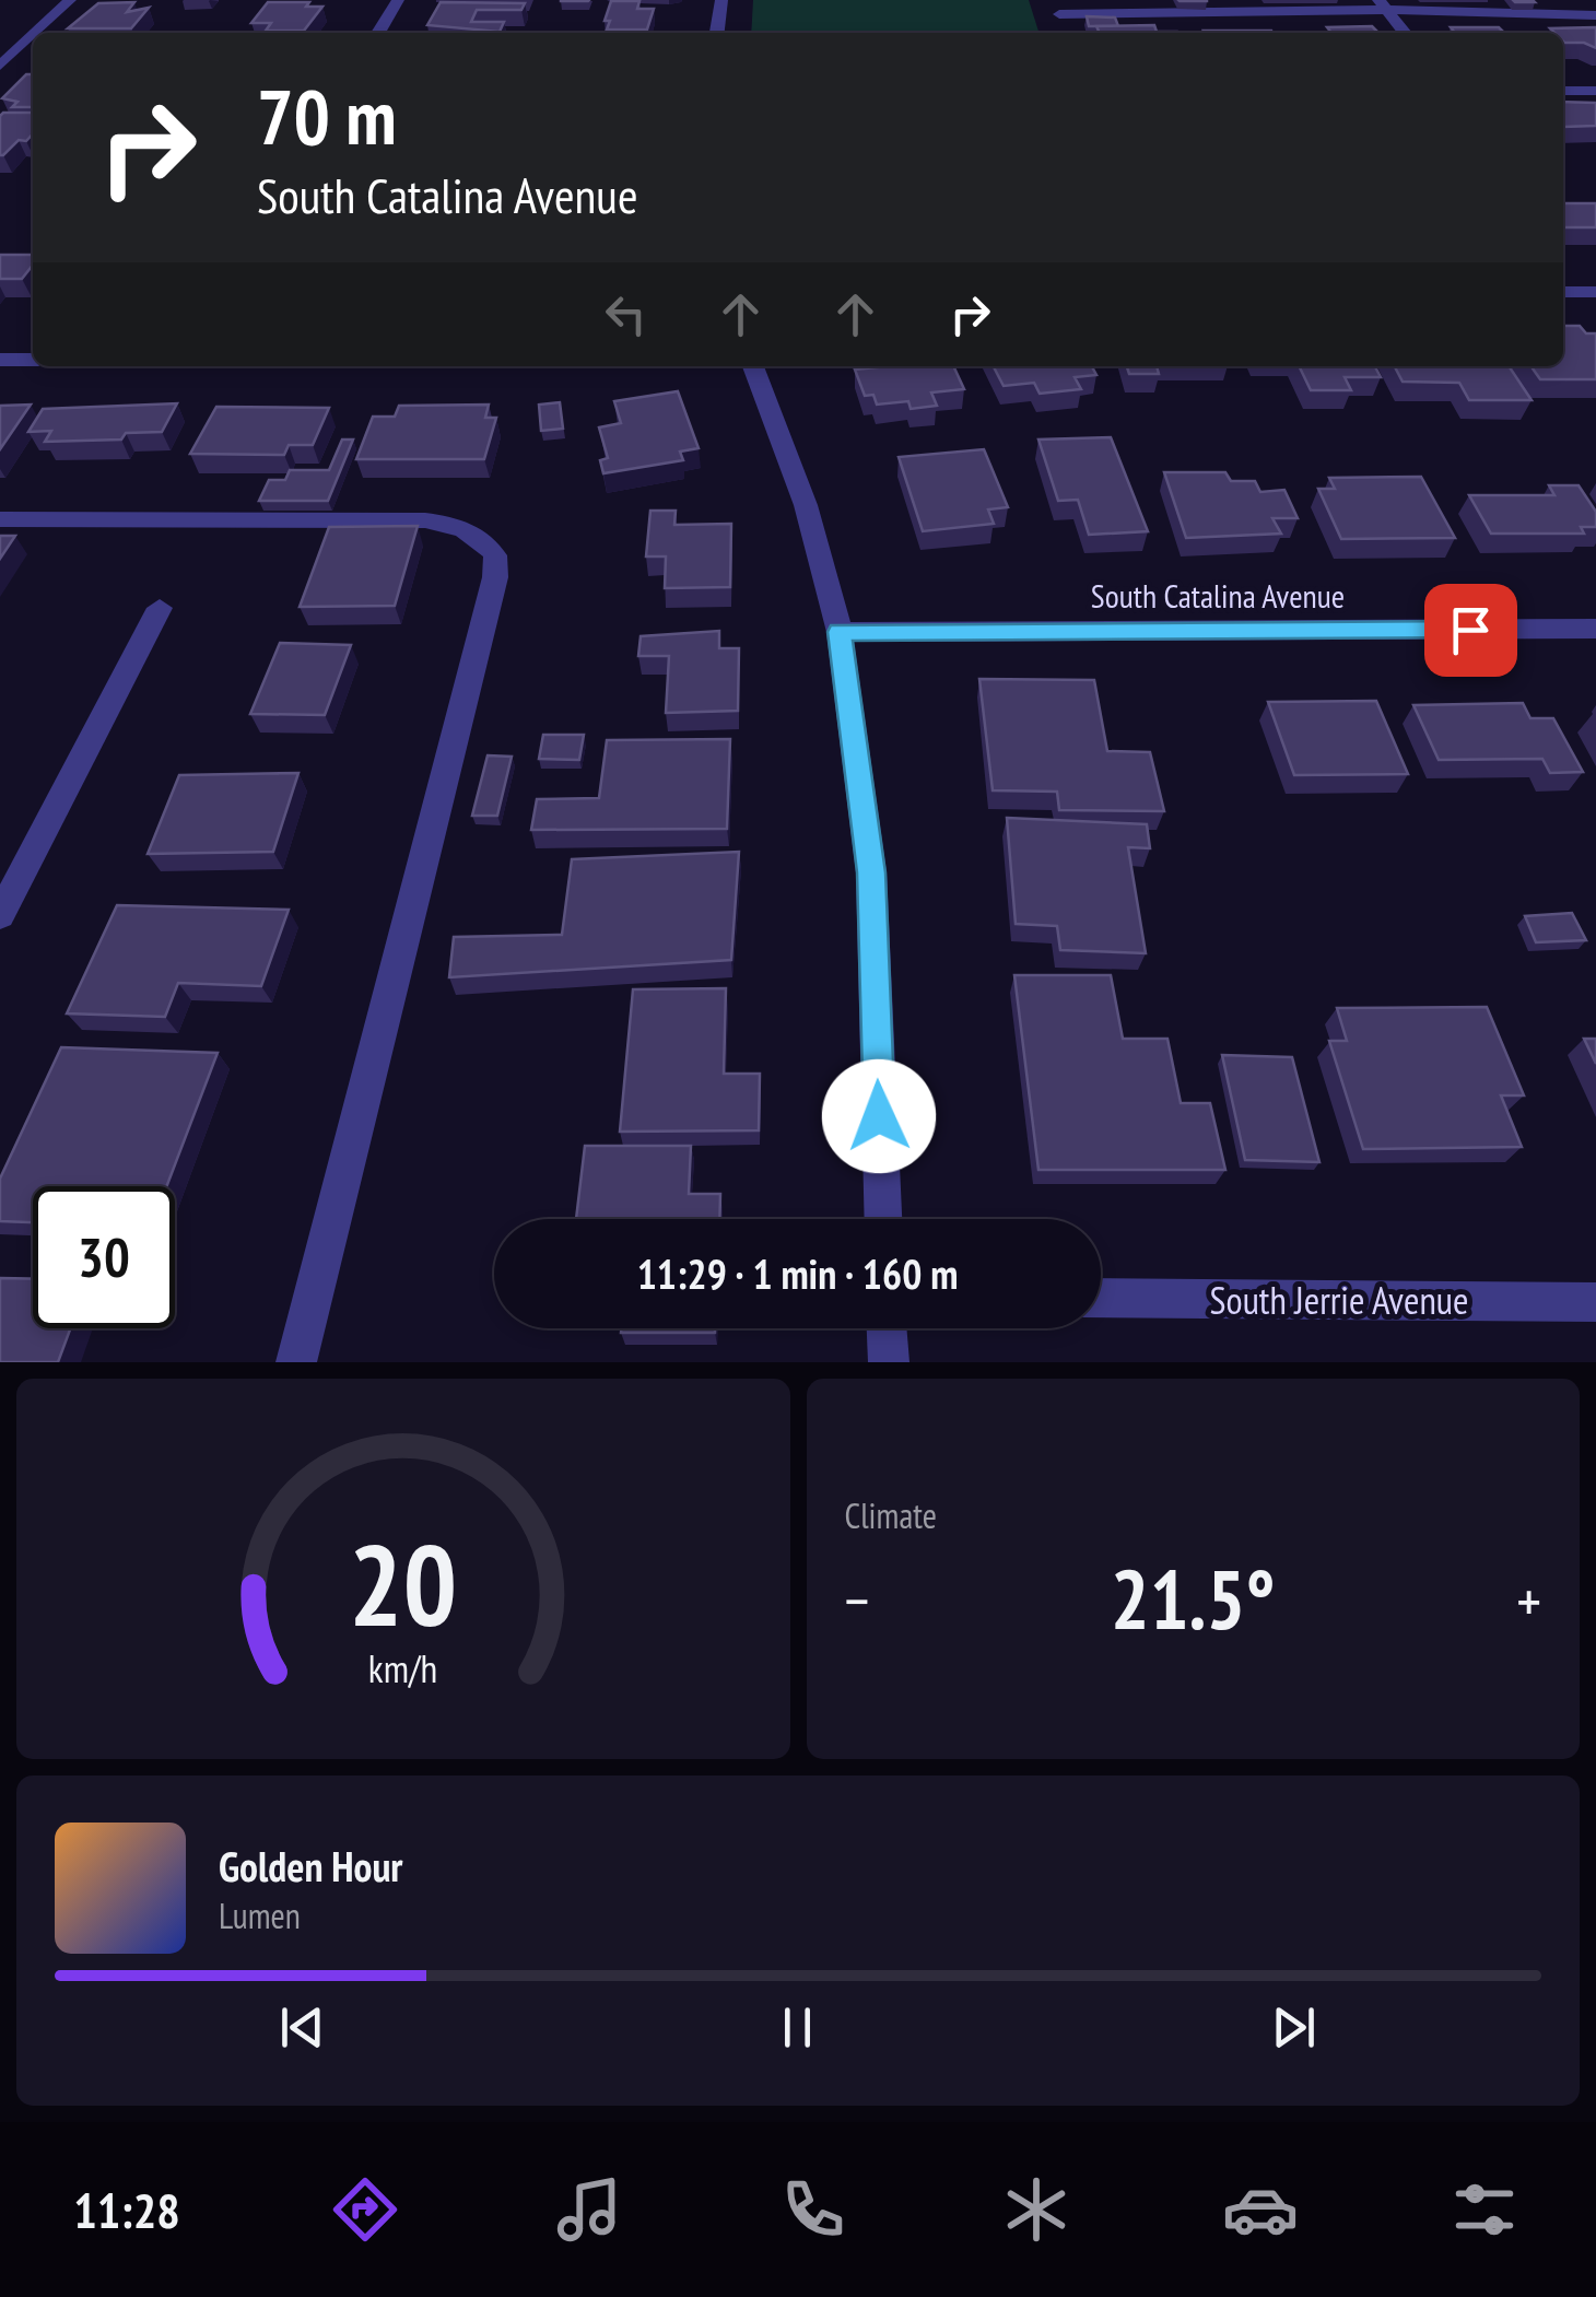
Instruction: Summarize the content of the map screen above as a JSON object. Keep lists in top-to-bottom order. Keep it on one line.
{"streets":{"street":["South Catalina Avenue","South Jerrie Avenue"]},"page":{"turn":["70 m","South Catalina Avenue"],"limit":"30","trip":"11:29 · 1 min · 160 m","tile":"Climate","heat":["−","21.5°","+"],"song":["Golden Hour","Lumen"],"tabs":"11:28","gauge":["20","km/h"]}}
